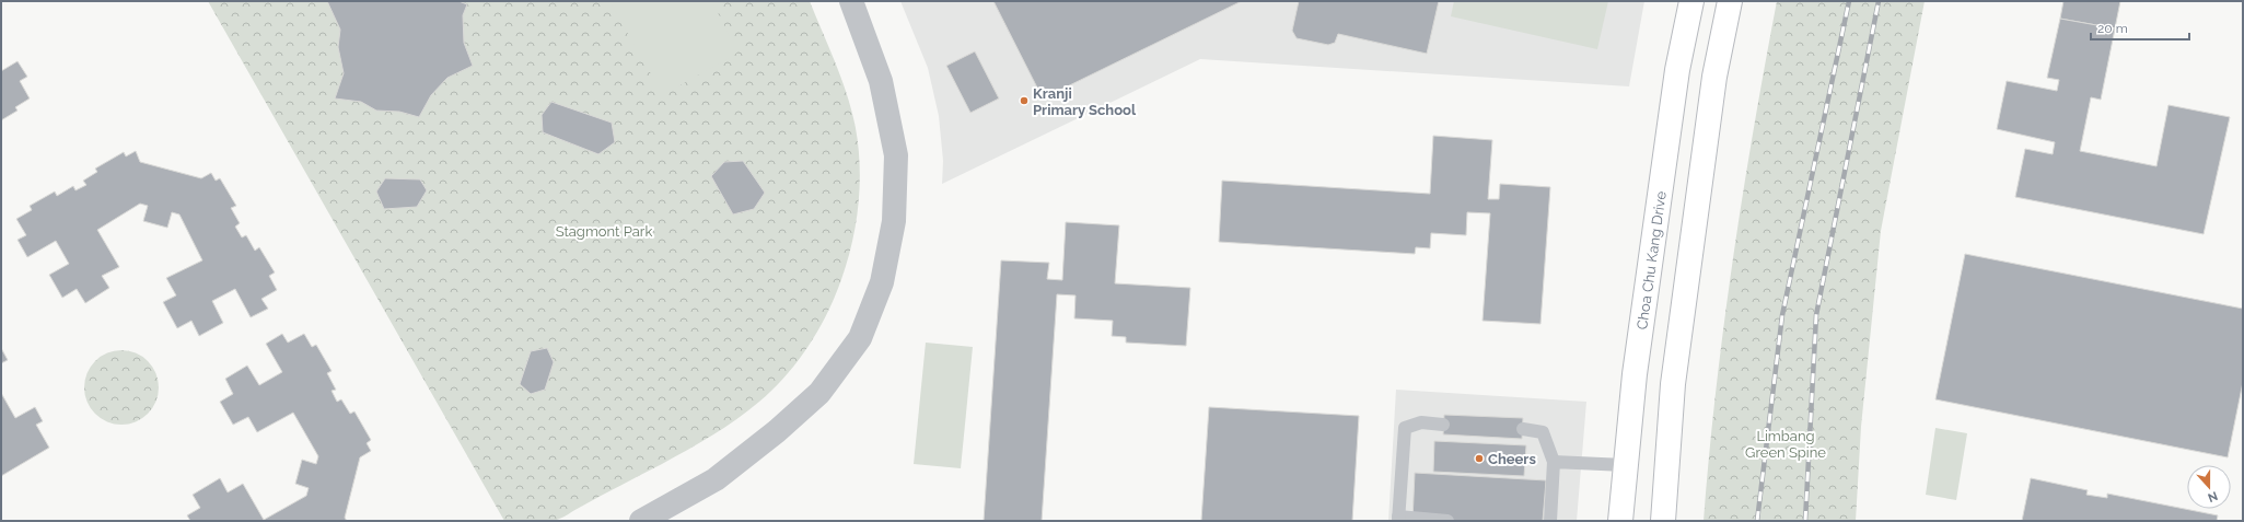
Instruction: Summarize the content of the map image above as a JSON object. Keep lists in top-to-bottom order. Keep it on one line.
{"streets":{"main road":["Choa Chu Kang Drive"]},"parks":["Stagmont Park","Limbang Green Spine"],"places":["Kranji Primary School","Cheers"],"scale_bar":"20 m","north":"bottom"}
